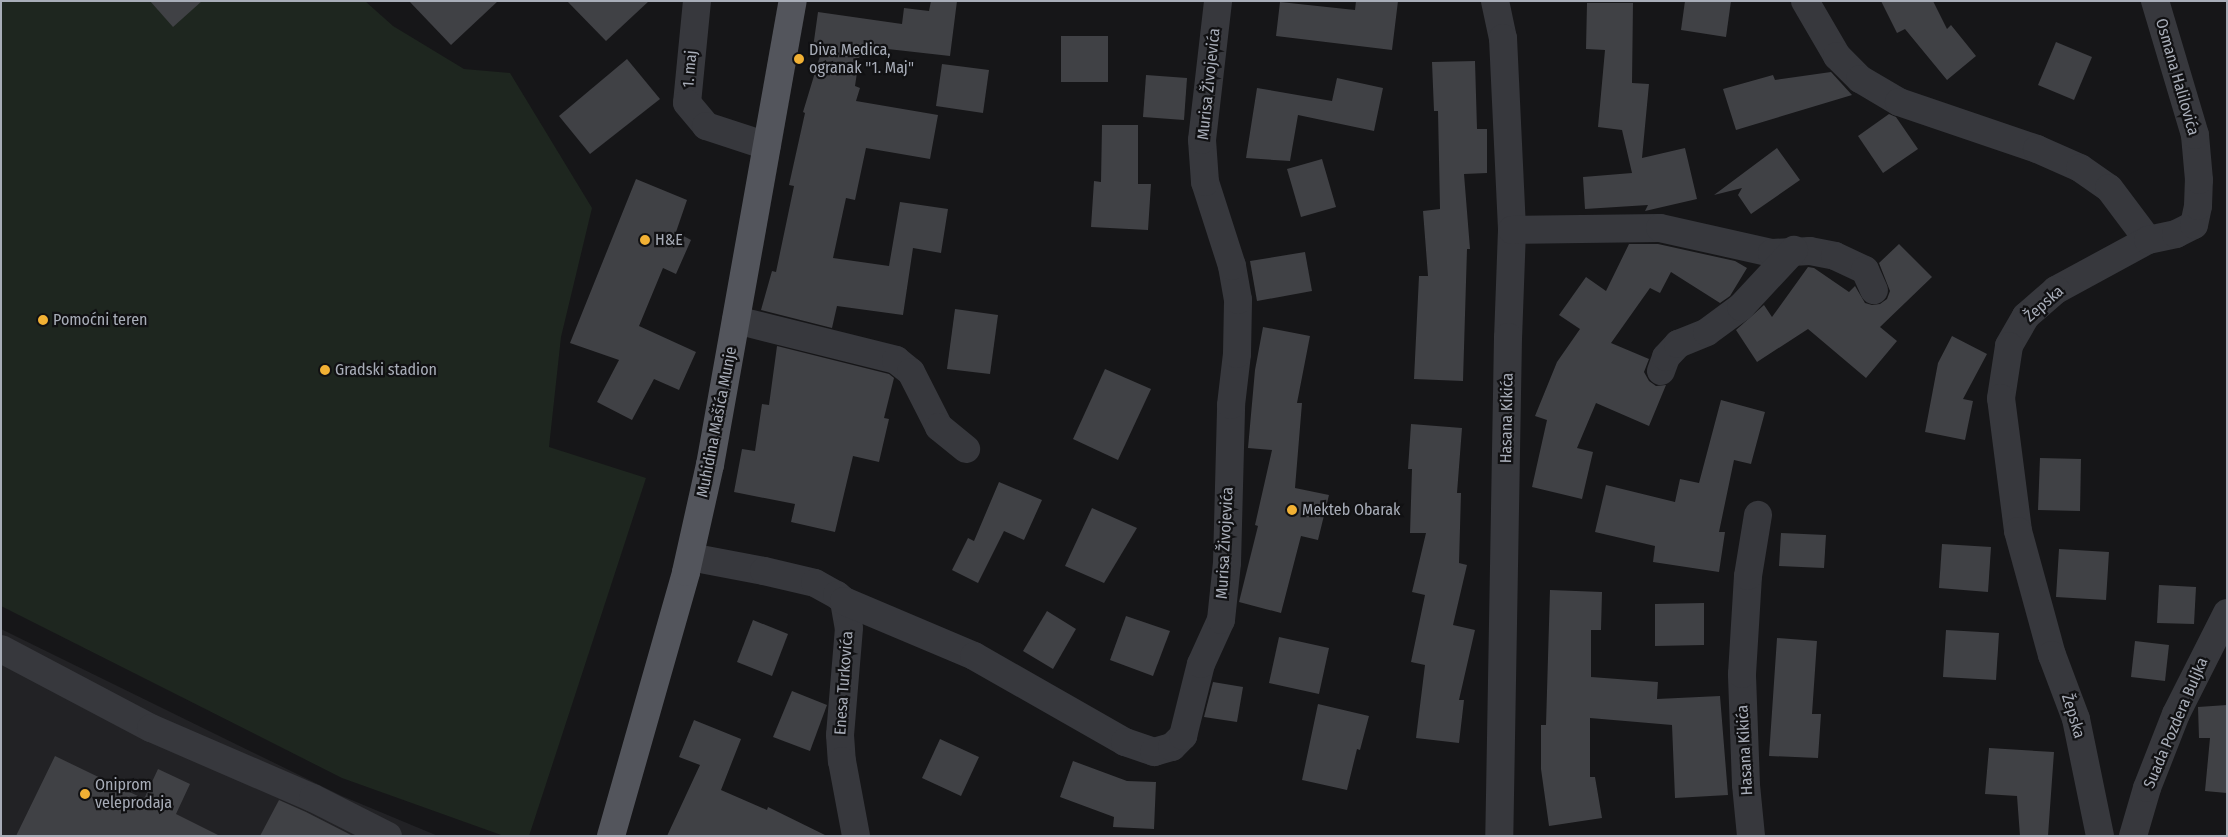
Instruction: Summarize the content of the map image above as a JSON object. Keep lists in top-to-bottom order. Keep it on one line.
{"streets":{"main road":["Muhidina Mašića Munje"],"street":["1. maj","Osmana Halilovića","Murisa Živojevića","Žepska","Hasana Kikića","Enesa Turkovića","Suada Pozdera Buljka"]},"crossings":[["1. maj","Muhidina Mašića Munje"],["Osmana Halilovića","Žepska"],["Murisa Živojevića","Enesa Turkovića"]],"places":["Diva Medica, ogranak \"1. Maj\"","H&E","Pomoćni teren","Gradski stadion","Mekteb Obarak","Oniprom veleprodaja"]}
